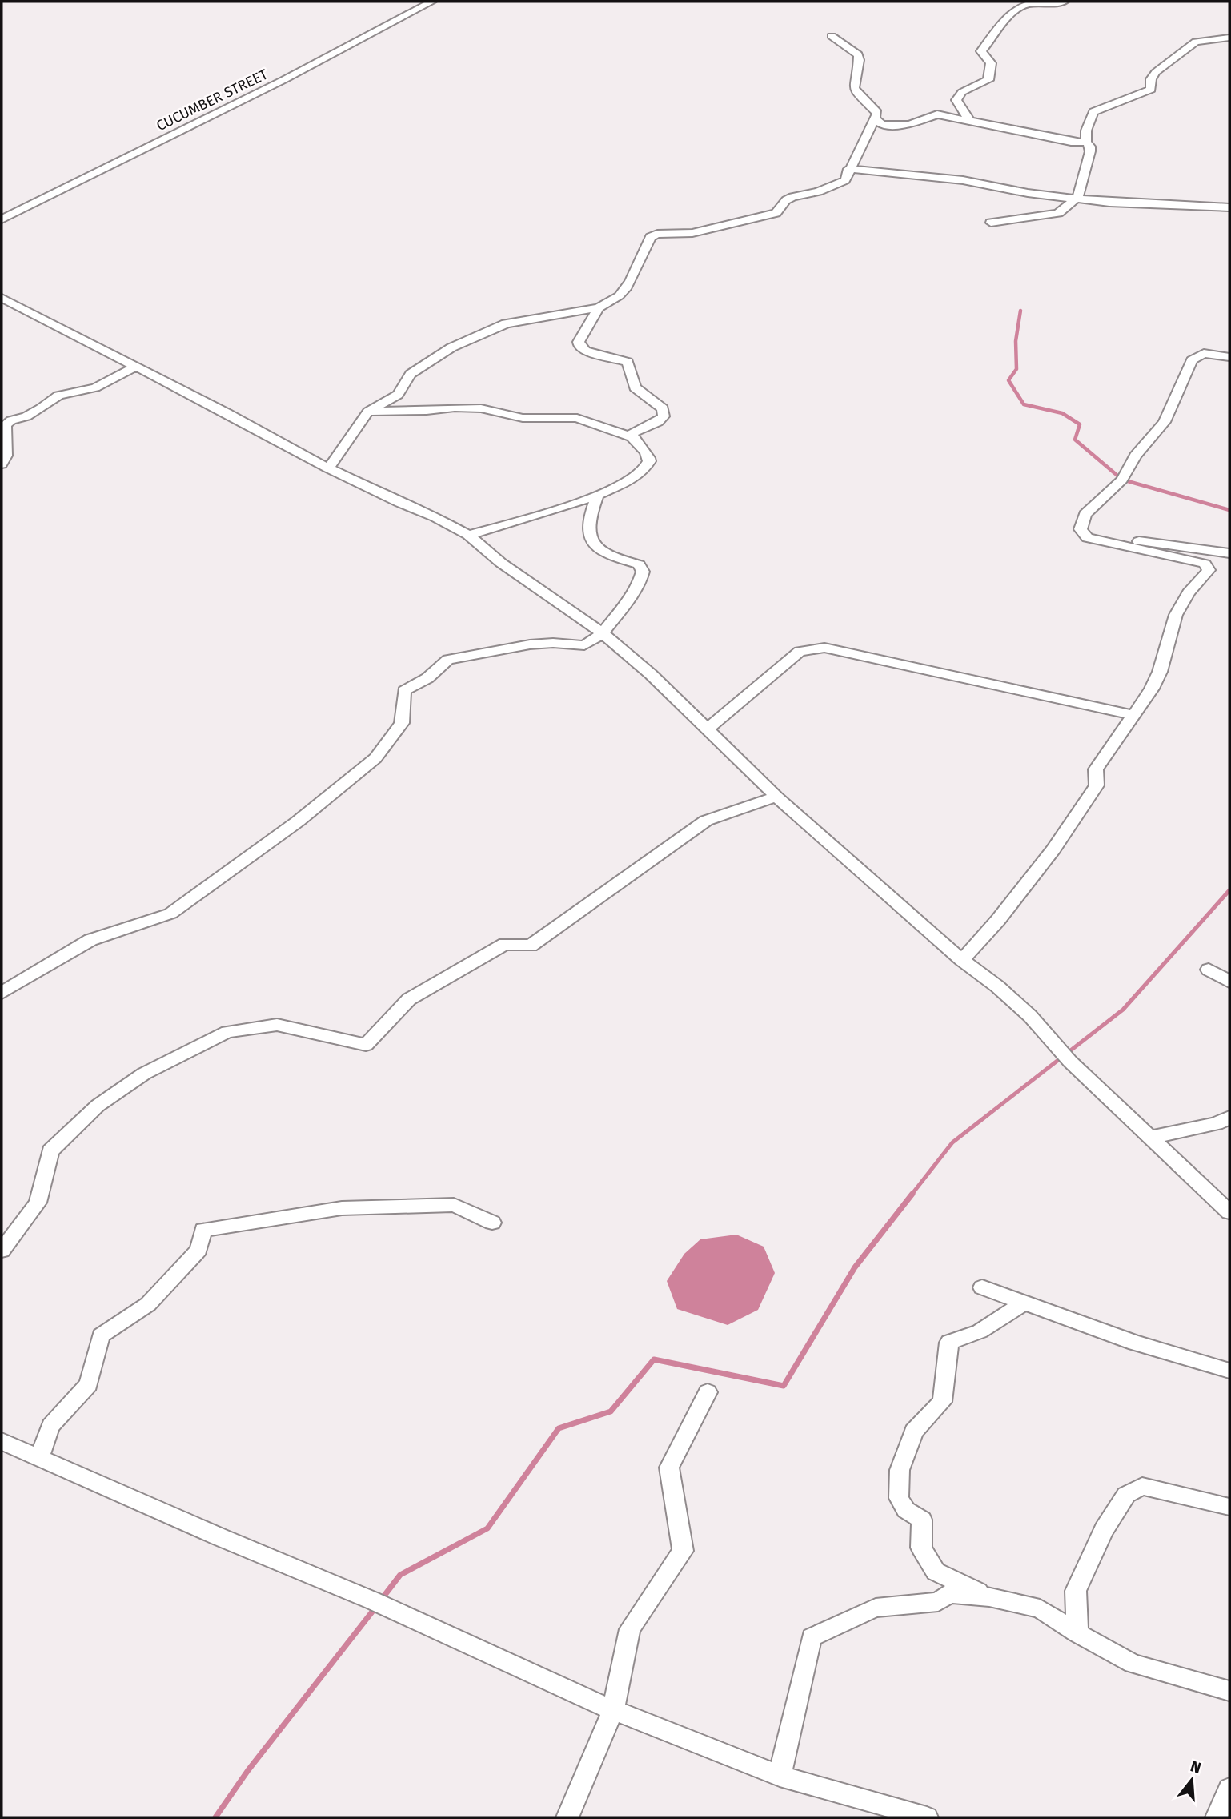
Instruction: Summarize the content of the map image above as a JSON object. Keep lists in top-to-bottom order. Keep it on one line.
{"streets":{"street":["CUCUMBER STREET"]},"north":"top"}
